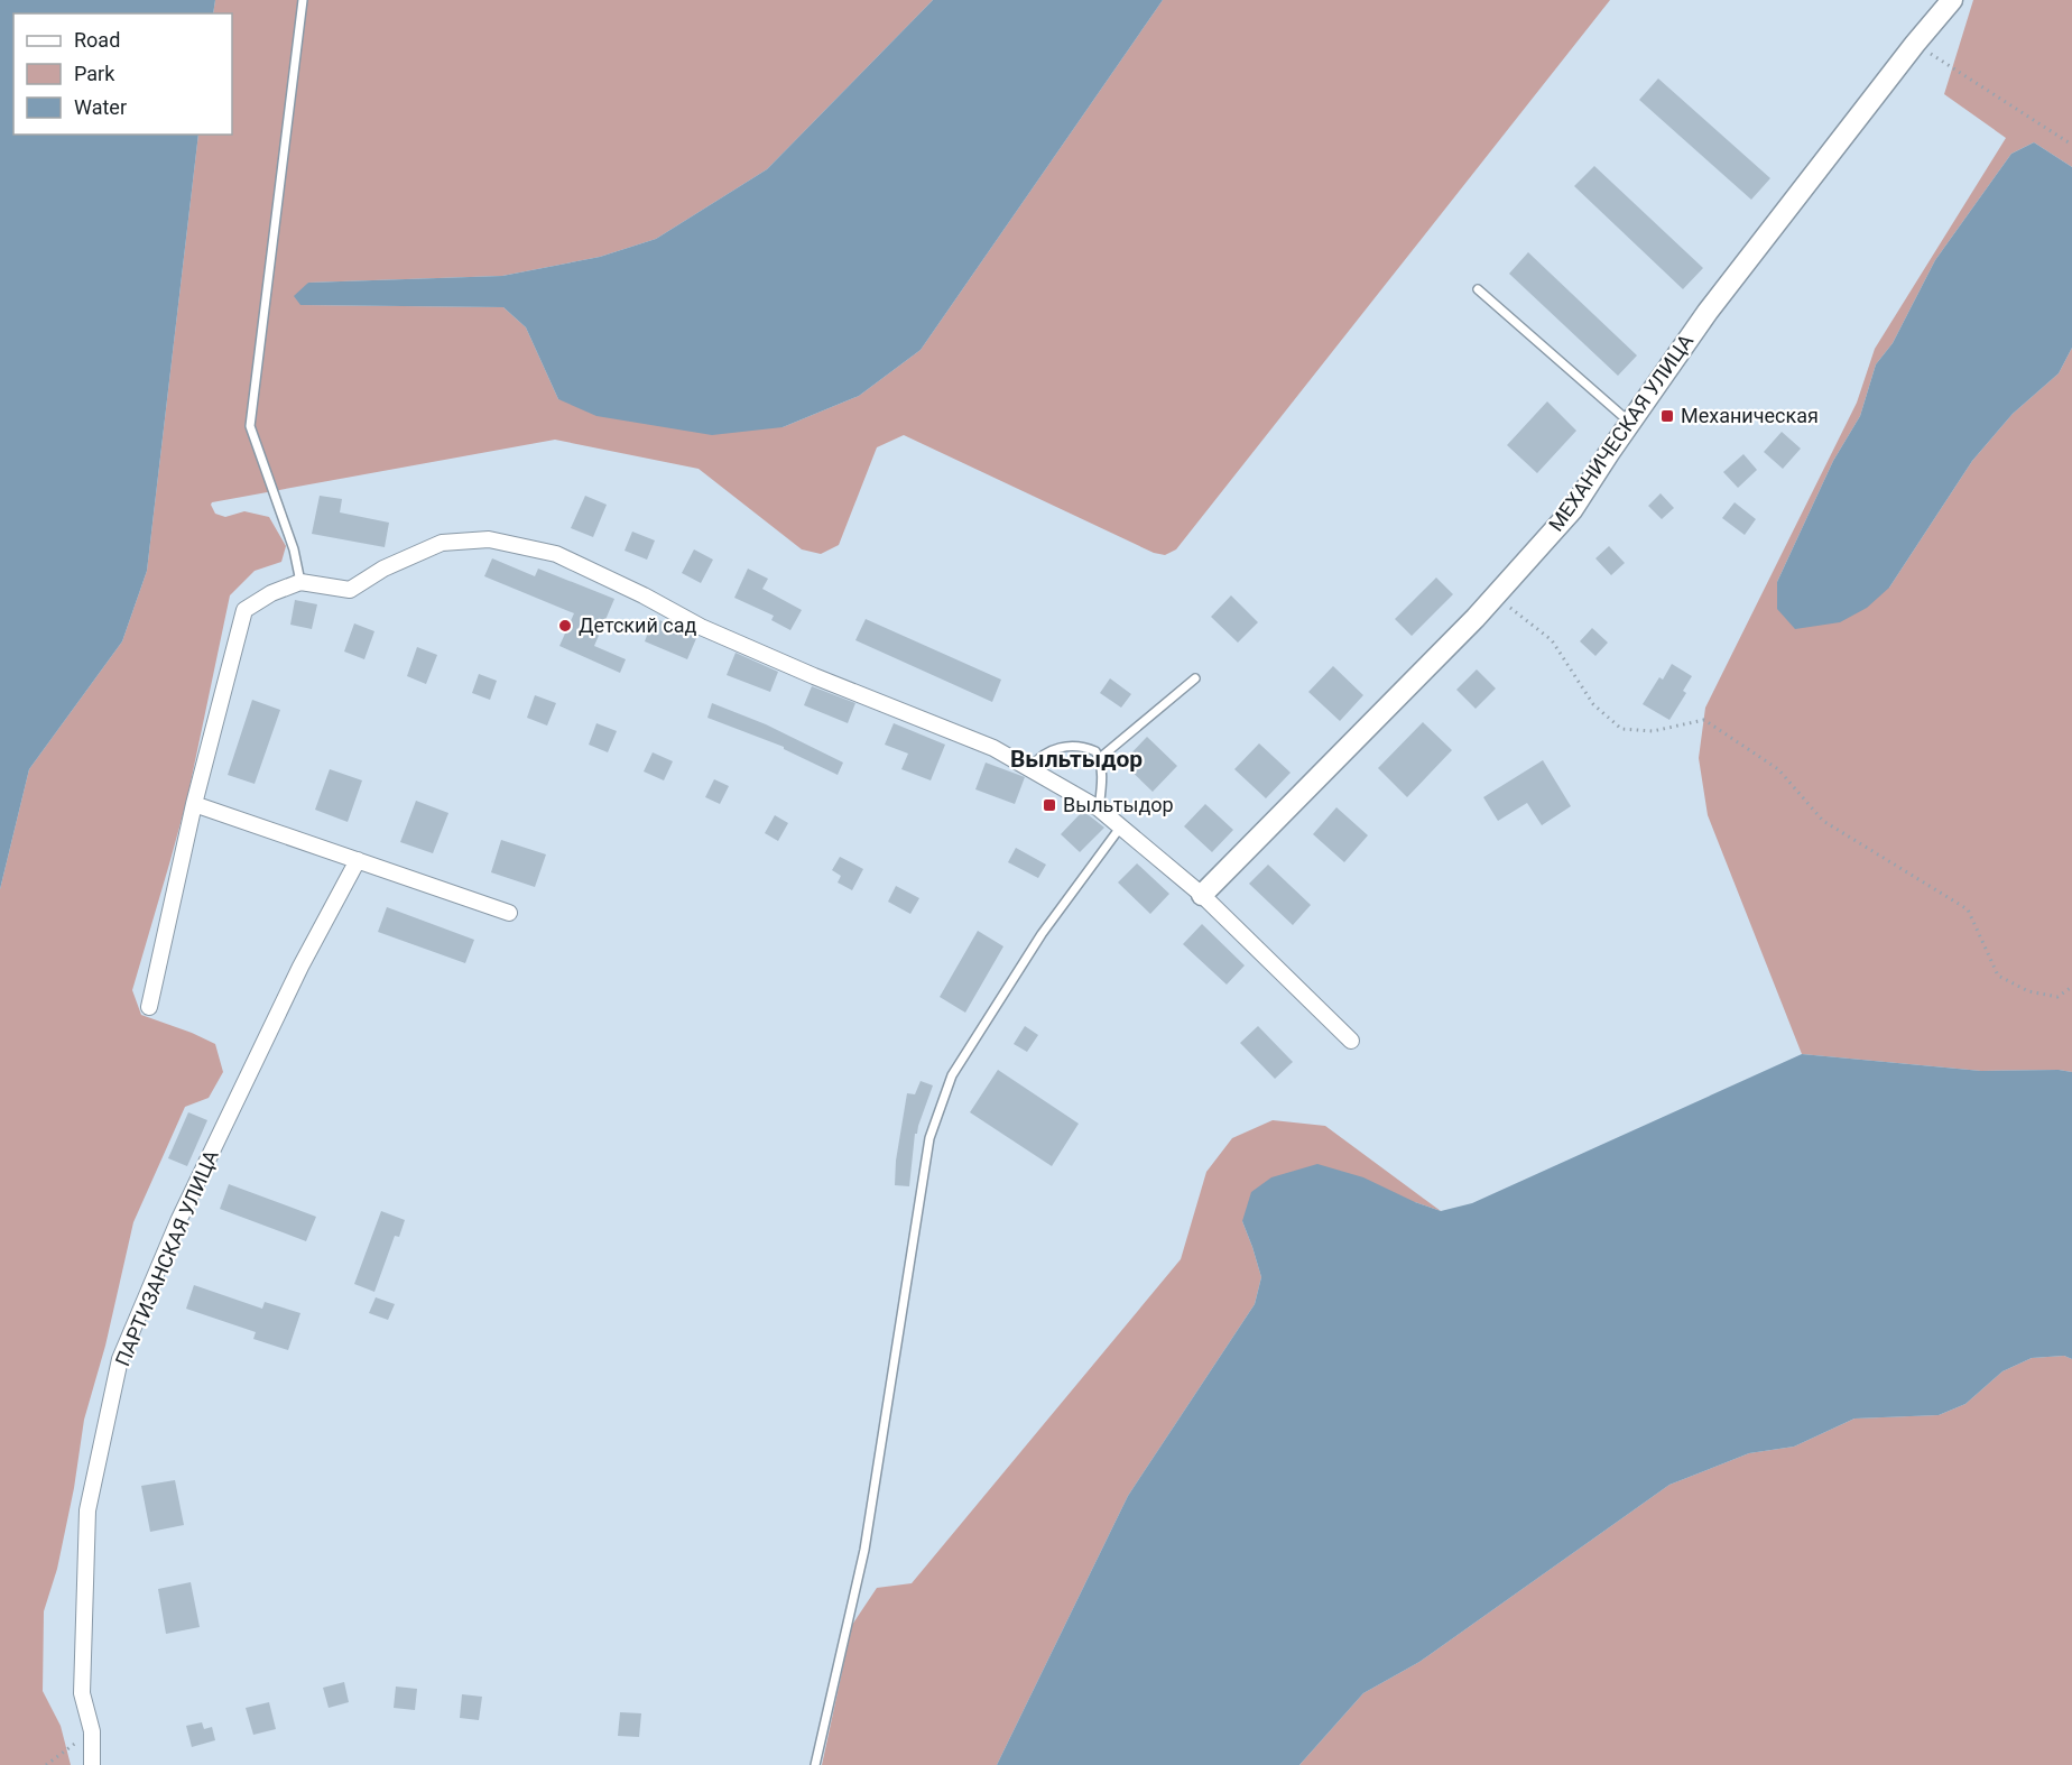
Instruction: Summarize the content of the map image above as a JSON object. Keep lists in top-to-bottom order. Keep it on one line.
{"streets":{"street":["МЕХАНИЧЕСКАЯ УЛИЦА","ПАРТИЗАНСКАЯ УЛИЦА"]},"districts":["Выльтыдор"],"places":{"transit":["Механическая","Выльтыдор"],"other":["Детский сад"]},"legend":["Road","Park","Water"]}
